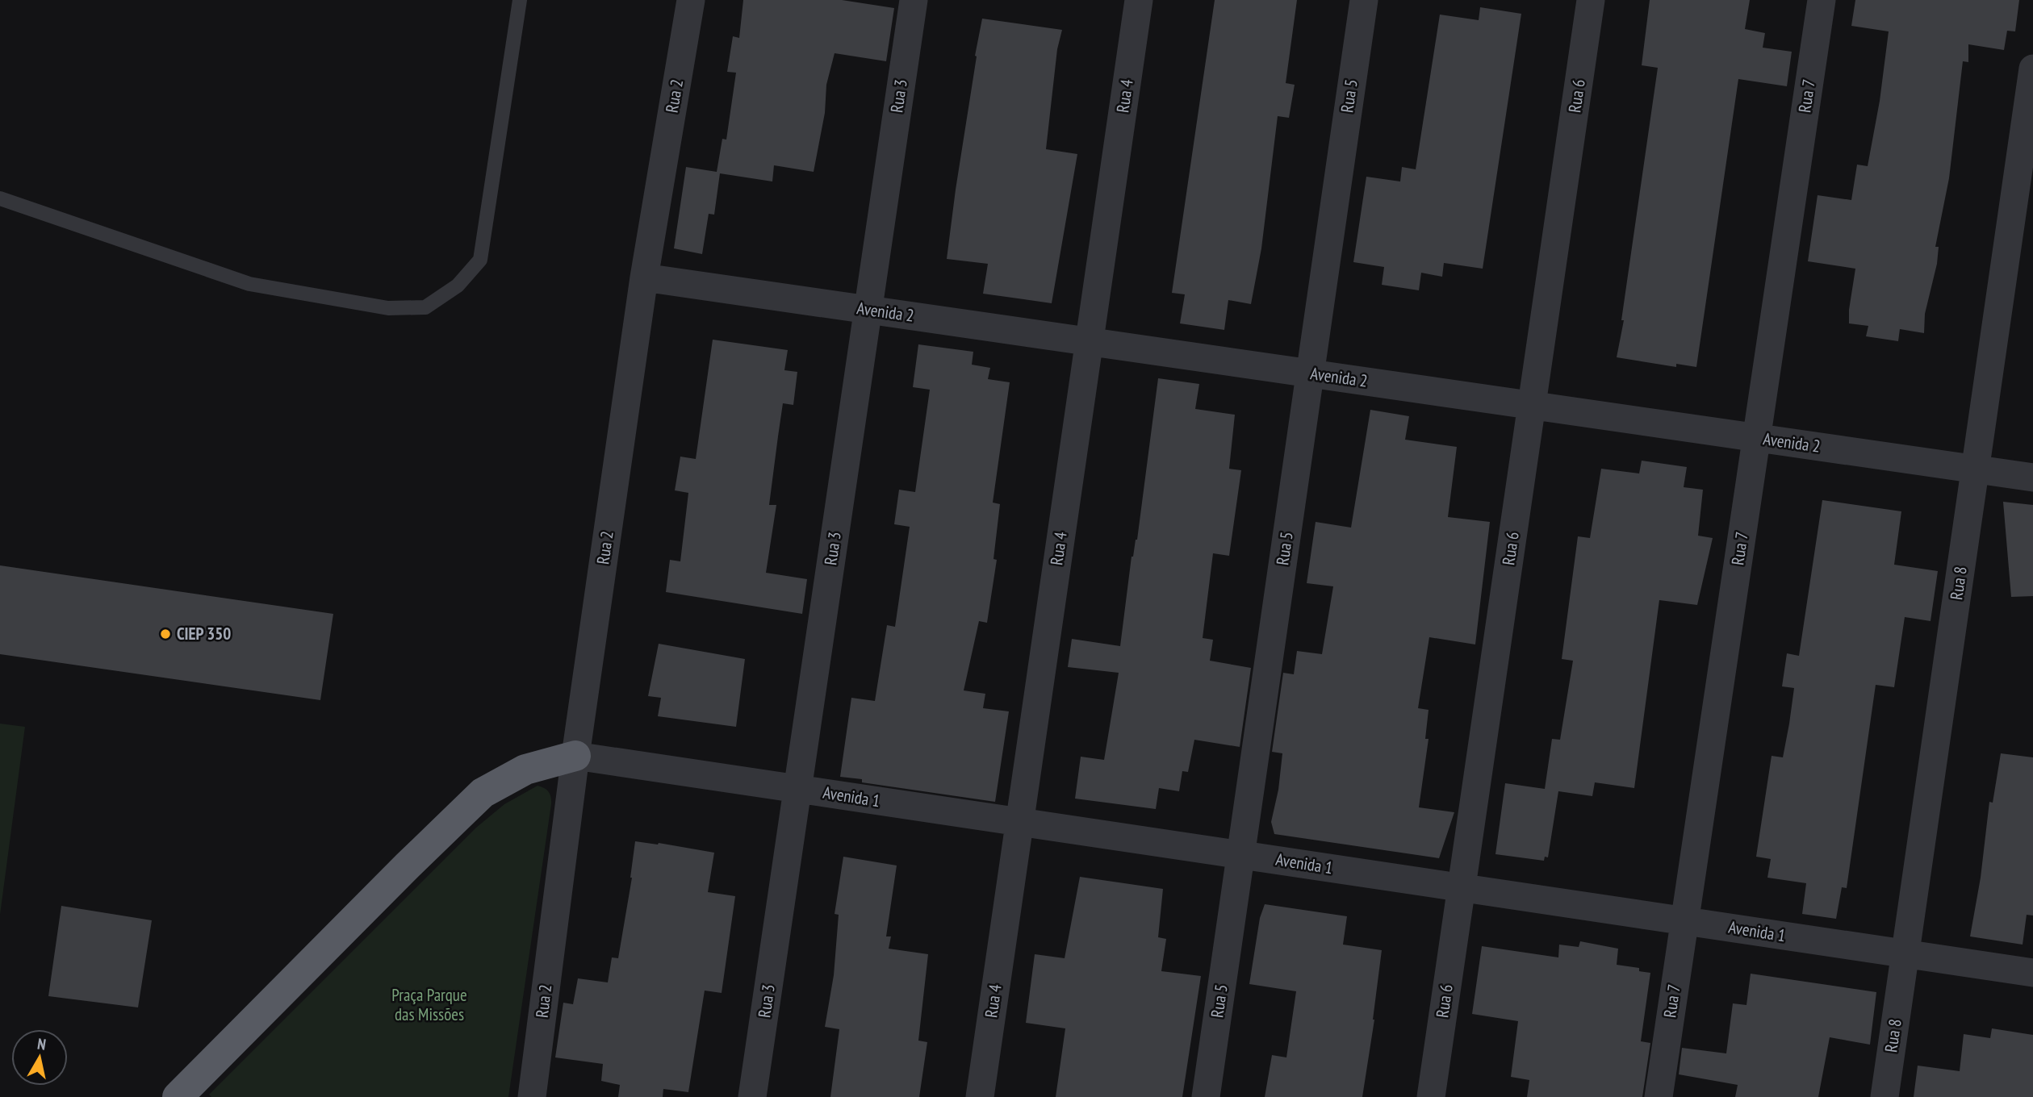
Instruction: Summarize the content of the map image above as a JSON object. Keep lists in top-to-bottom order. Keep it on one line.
{"streets":{"street":["Rua 2","Rua 3","Rua 4","Rua 5","Rua 6","Rua 7","Avenida 2","Rua 8","Avenida 1"]},"crossings":[["Rua 2","Avenida 2"],["Rua 2","Avenida 1"],["Rua 3","Avenida 2"],["Rua 3","Avenida 1"],["Rua 4","Avenida 2"],["Rua 4","Avenida 1"],["Rua 5","Avenida 2"],["Rua 5","Avenida 1"],["Rua 6","Avenida 2"],["Rua 6","Avenida 1"],["Rua 7","Avenida 2"],["Rua 7","Avenida 1"],["Avenida 2","Rua 8"],["Rua 8","Avenida 1"]],"parks":["Praça Parque das Missões"],"places":["CIEP 350"],"north":"top"}
